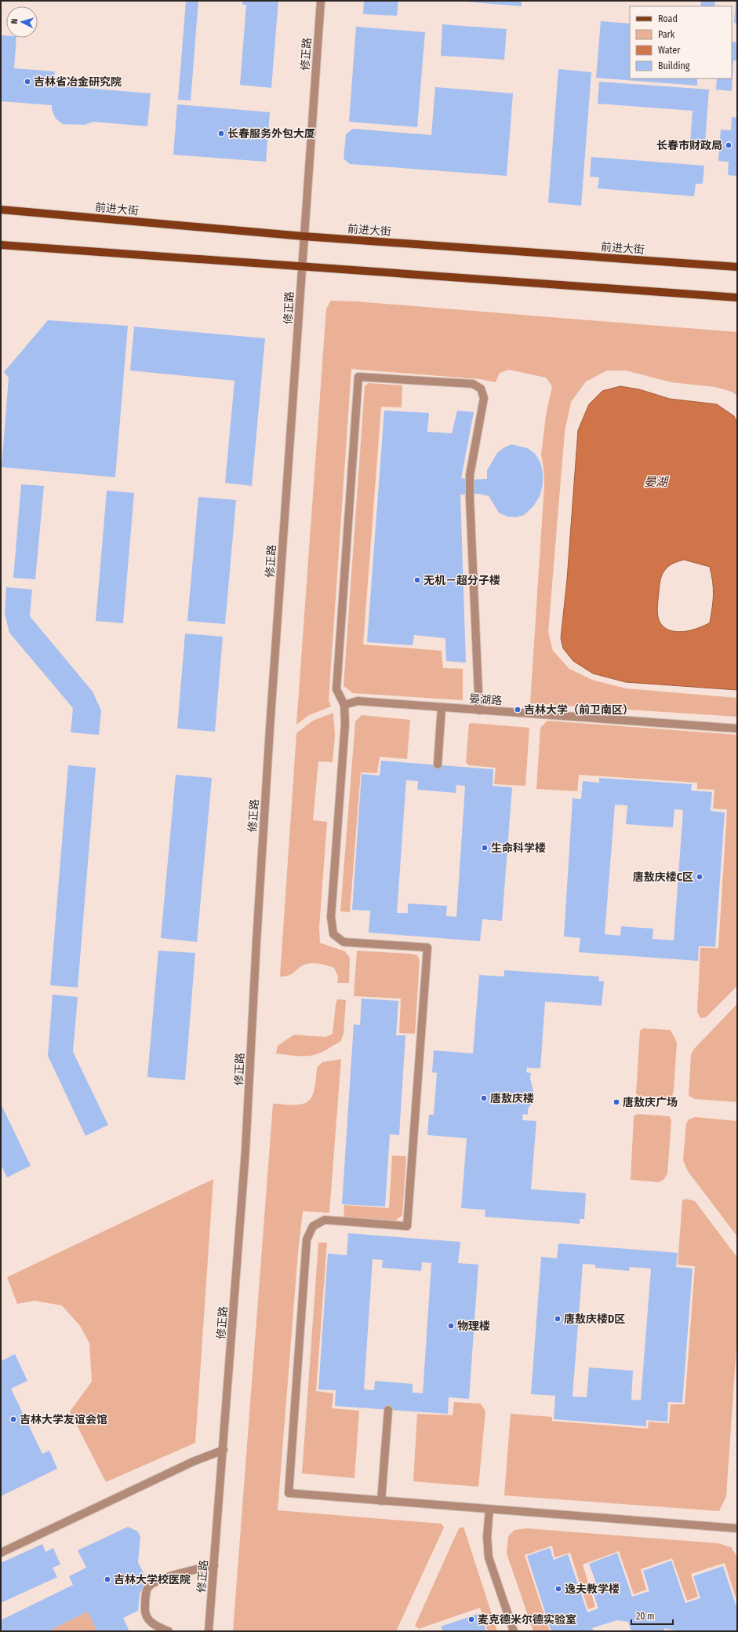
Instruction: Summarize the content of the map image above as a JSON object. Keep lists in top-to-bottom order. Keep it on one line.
{"streets":{"main road":["前进大街"],"street":["修正路","晏湖路"]},"crossings":[["修正路","前进大街"]],"water":["晏湖"],"places":["吉林省冶金研究院","长春服务外包大厦","长春市财政局","无机－超分子楼","吉林大学（前卫南区）","生命科学楼","唐敖庆楼C区","唐敖庆楼","唐敖庆广场","唐敖庆楼D区","物理楼","吉林大学友谊会馆","吉林大学校医院","逸夫教学楼","麦克德米尔德实验室"],"legend":["Road","Park","Water","Building"],"scale_bar":"20 m","north":"left"}
